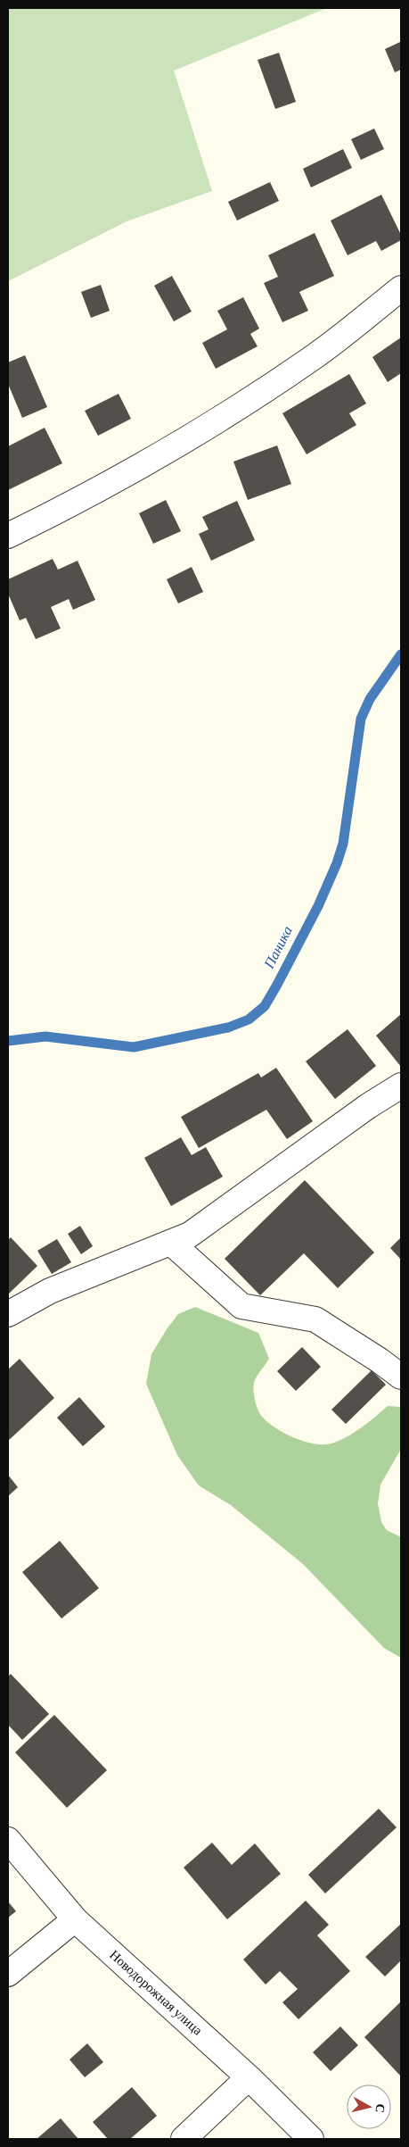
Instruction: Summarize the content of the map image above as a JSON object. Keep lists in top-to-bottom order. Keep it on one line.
{"streets":{"street":["Новодорожная улица"]},"water":["Паника"],"north":"right"}
